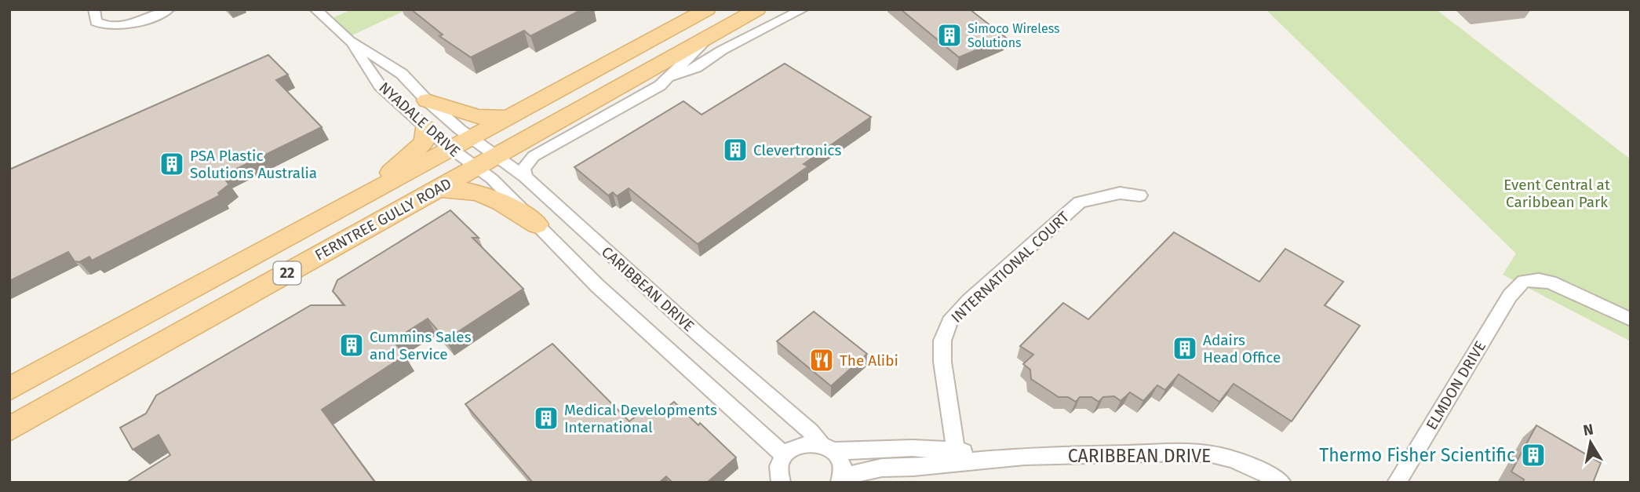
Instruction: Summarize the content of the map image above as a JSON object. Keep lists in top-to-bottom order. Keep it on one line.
{"streets":{"main road":["FERNTREE GULLY ROAD","22"],"street":["NYADALE DRIVE","INTERNATIONAL COURT","CARIBBEAN DRIVE","ELMDON DRIVE"]},"crossings":[["NYADALE DRIVE","FERNTREE GULLY ROAD"],["NYADALE DRIVE","CARIBBEAN DRIVE"],["FERNTREE GULLY ROAD","CARIBBEAN DRIVE"],["INTERNATIONAL COURT","CARIBBEAN DRIVE"]],"parks":["Event Central at Caribbean Park"],"places":{"building":["Simoco Wireless Solutions","Clevertronics","PSA Plastic Solutions Australia","Cummins Sales and Service","Adairs Head Office","Medical Developments International","Thermo Fisher Scientific"],"restaurant":["The Alibi"]},"north":"top"}
